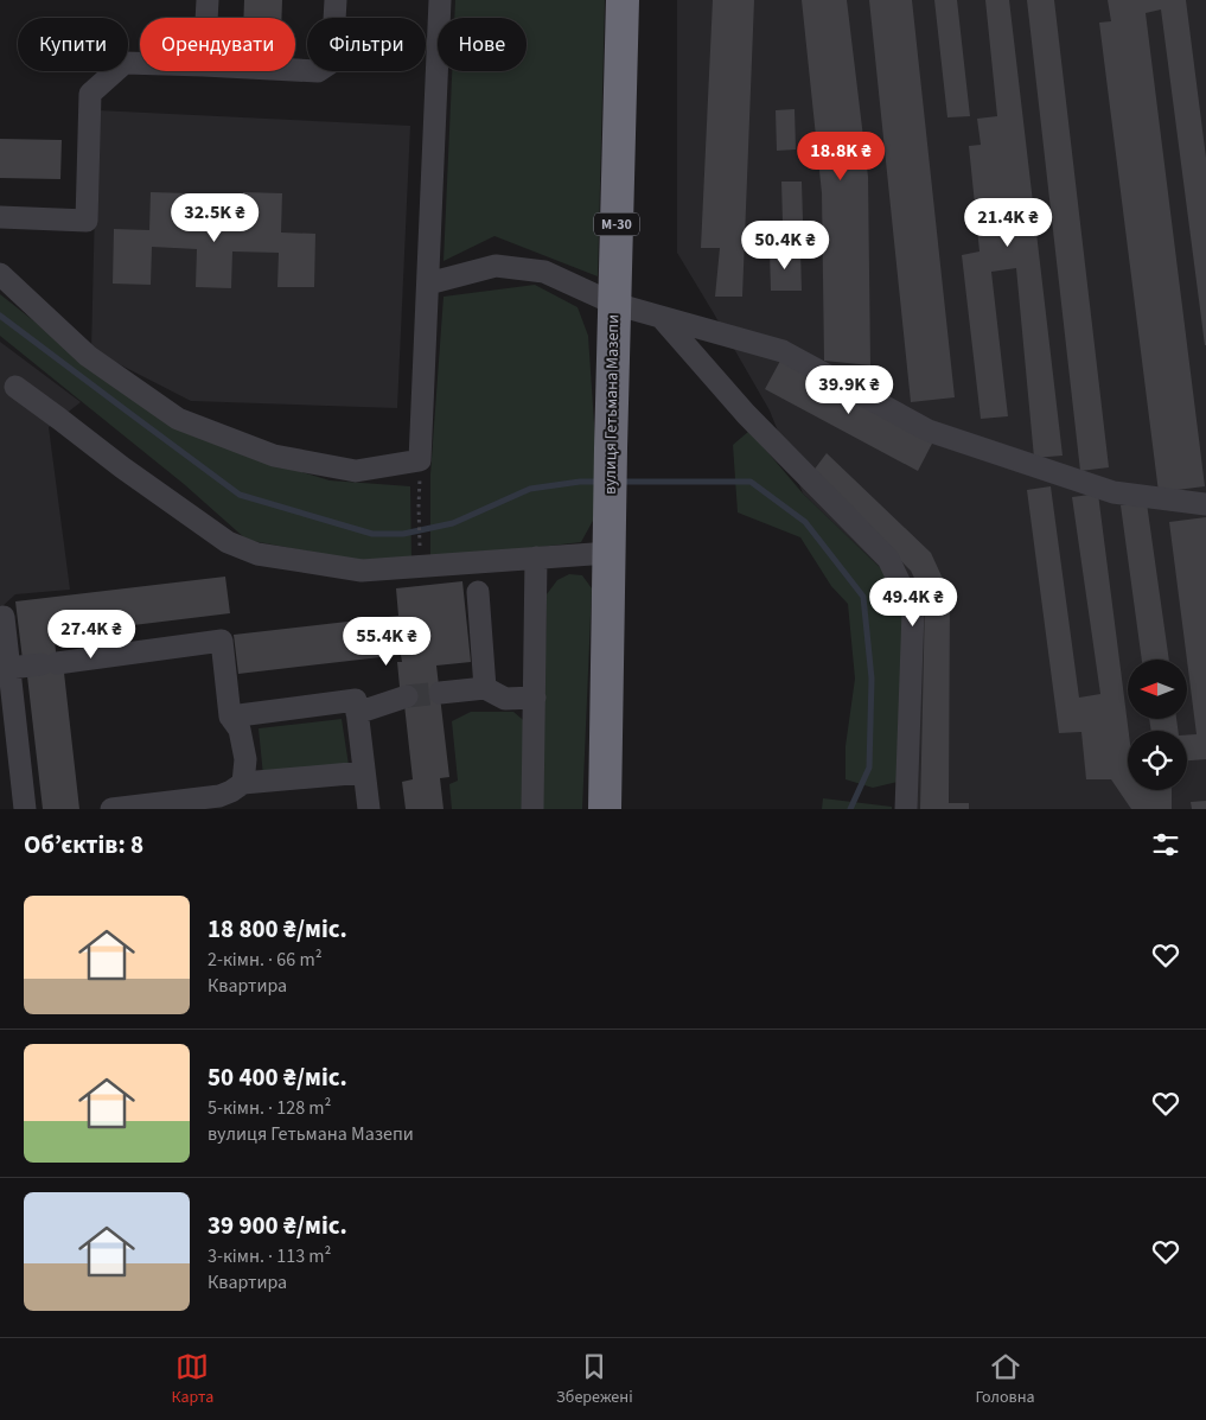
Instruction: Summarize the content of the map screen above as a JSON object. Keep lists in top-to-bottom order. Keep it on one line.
{"streets":{"highway":["М-30","вулиця Гетьмана Мазепи"]},"north":"left","page":{"chip":["Купити","Орендувати","Фільтри","Нове"],"price":["18.8K ₴","32.5K ₴","21.4K ₴","50.4K ₴","39.9K ₴","49.4K ₴","27.4K ₴","55.4K ₴"],"heading":"Об’єктів: 8","list":[{"name":"18 800 ₴/міс.","note":"2-кімн. · 66 m² · Квартира"},{"name":"50 400 ₴/міс.","note":"5-кімн. · 128 m² · вулиця Гетьмана Мазепи"},{"name":"39 900 ₴/міс.","note":"3-кімн. · 113 m² · Квартира"}],"tabs":["Карта","Збережені","Головна"]}}
